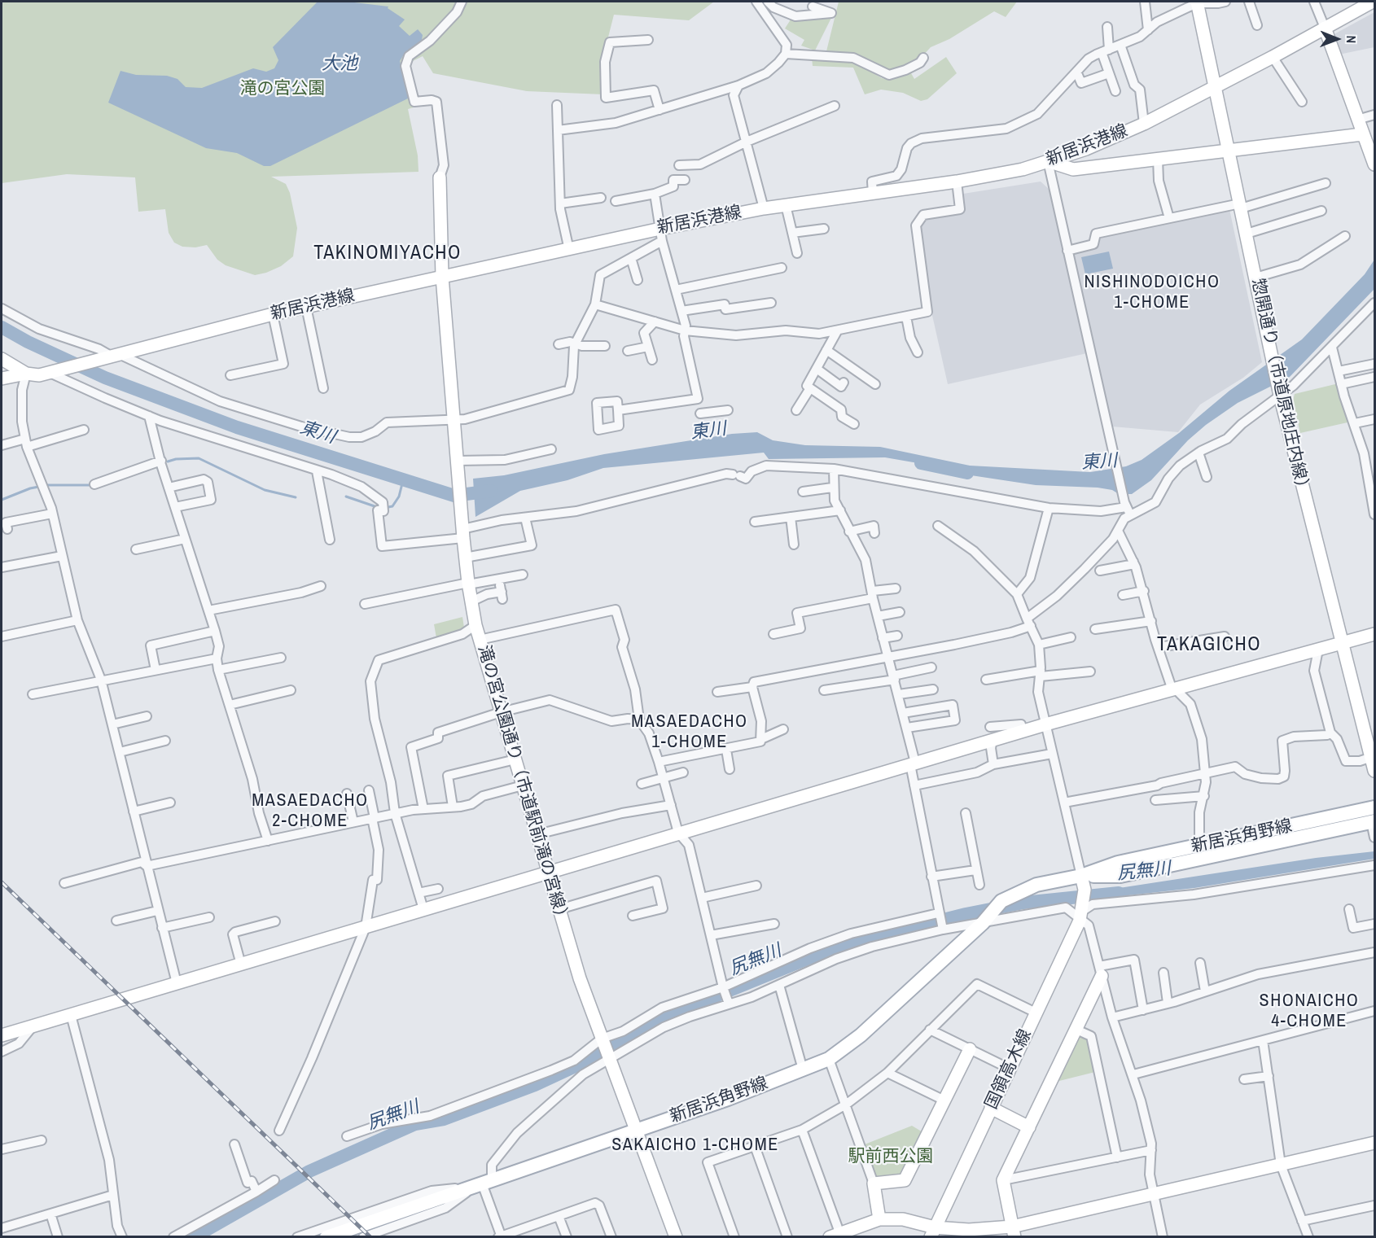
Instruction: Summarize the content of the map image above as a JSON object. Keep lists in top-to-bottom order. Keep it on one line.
{"streets":{"main road":["新居浜角野線"],"street":["新居浜港線","惣開通り（市道原地庄内線）","滝の宮公園通り（市道駅前滝の宮線）","国領高木線"]},"crossings":[["新居浜港線","惣開通り（市道原地庄内線）"]],"districts":["TAKINOMIYACHO","NISHINODOICHO 1-CHOME","TAKAGICHO","MASAEDACHO 1-CHOME","MASAEDACHO 2-CHOME","SHONAICHO 4-CHOME","SAKAICHO 1-CHOME"],"water":["大池","東川","尻無川"],"parks":["滝の宮公園","駅前西公園"],"north":"right"}
